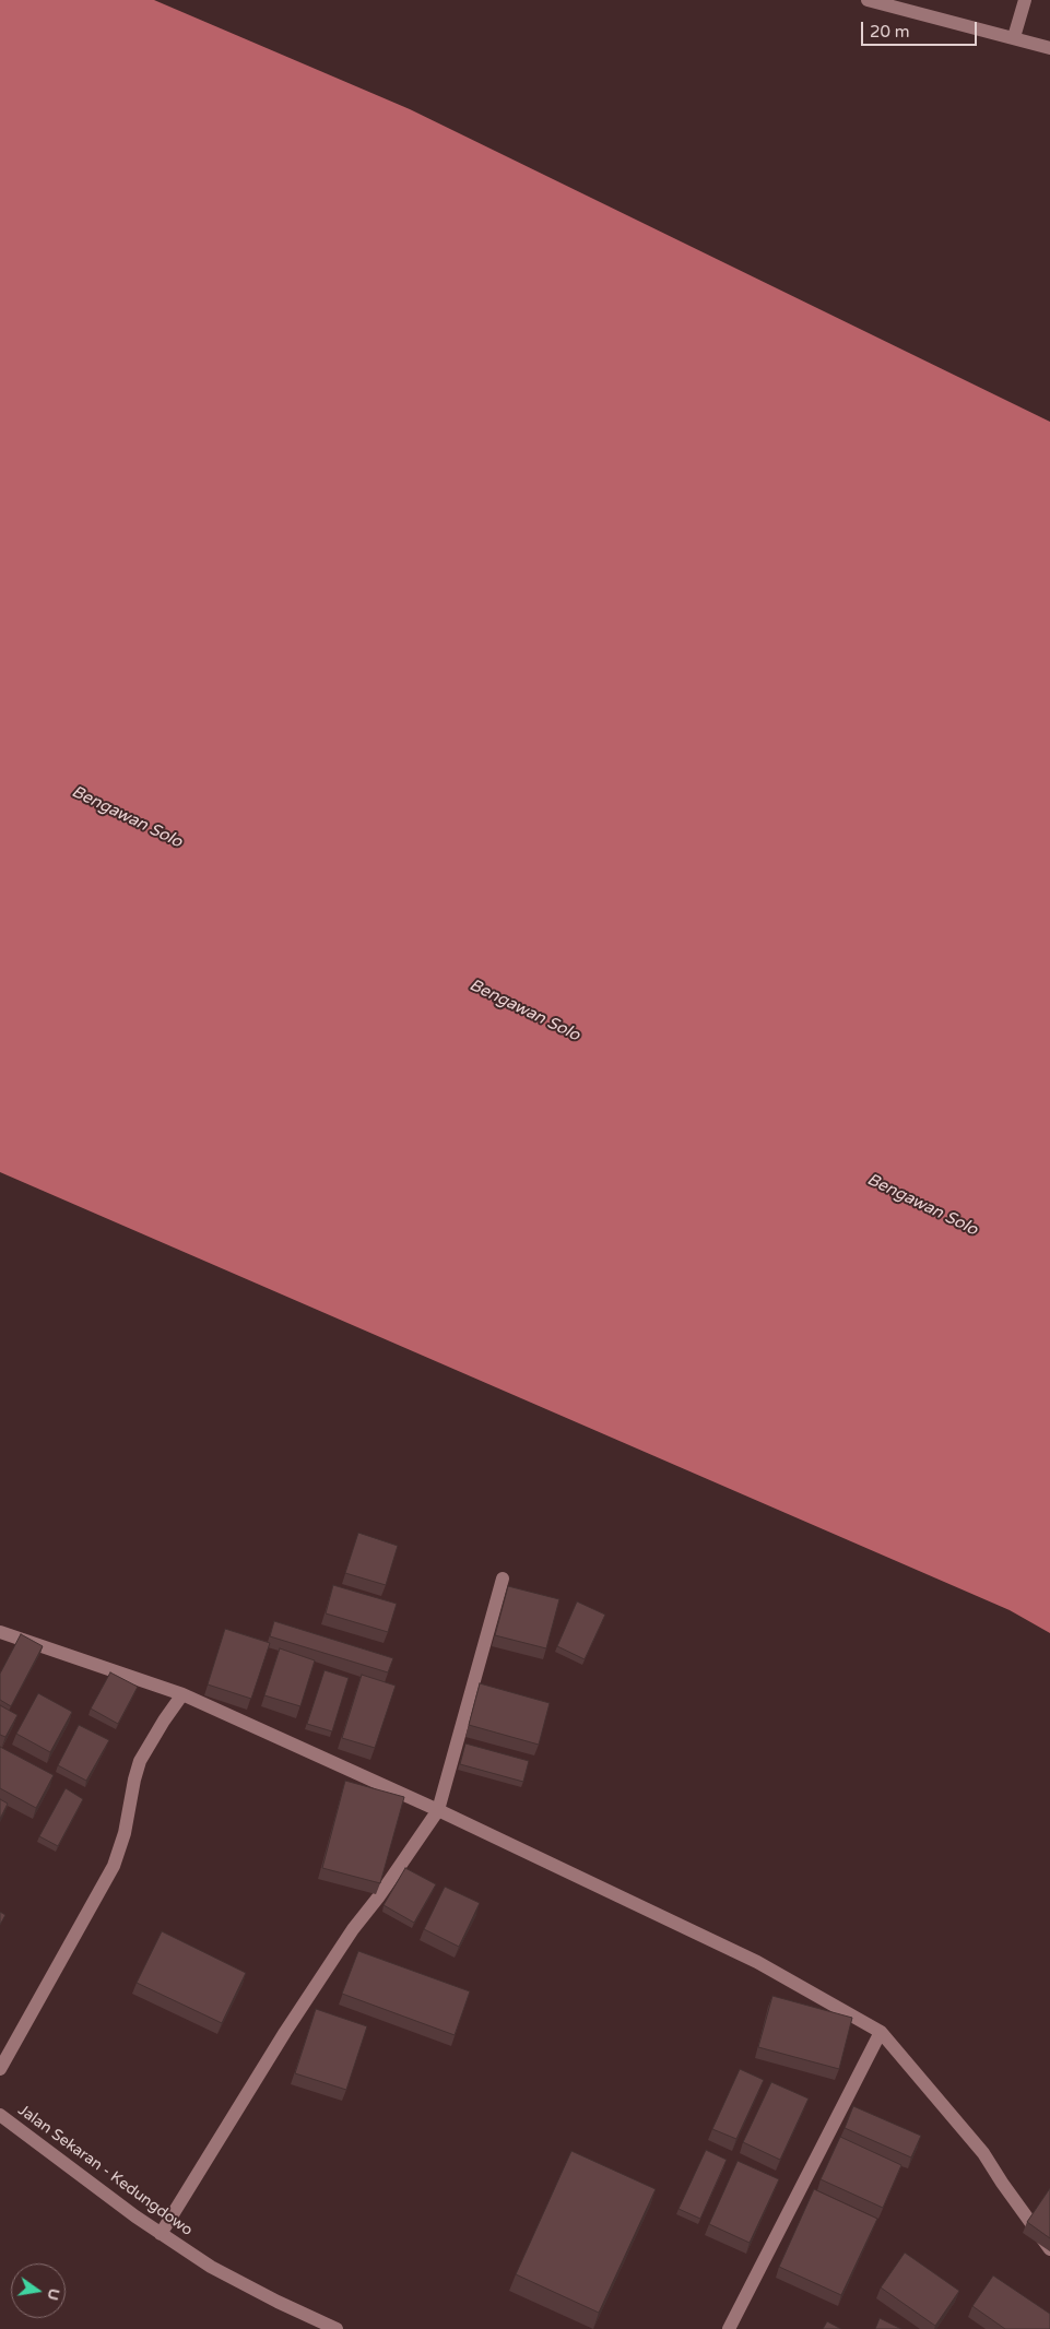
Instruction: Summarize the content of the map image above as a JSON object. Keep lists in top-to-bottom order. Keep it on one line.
{"streets":{"street":["Jalan Sekaran - Kedungdowo"]},"water":["Bengawan Solo"],"scale_bar":"20 m","north":"right"}
